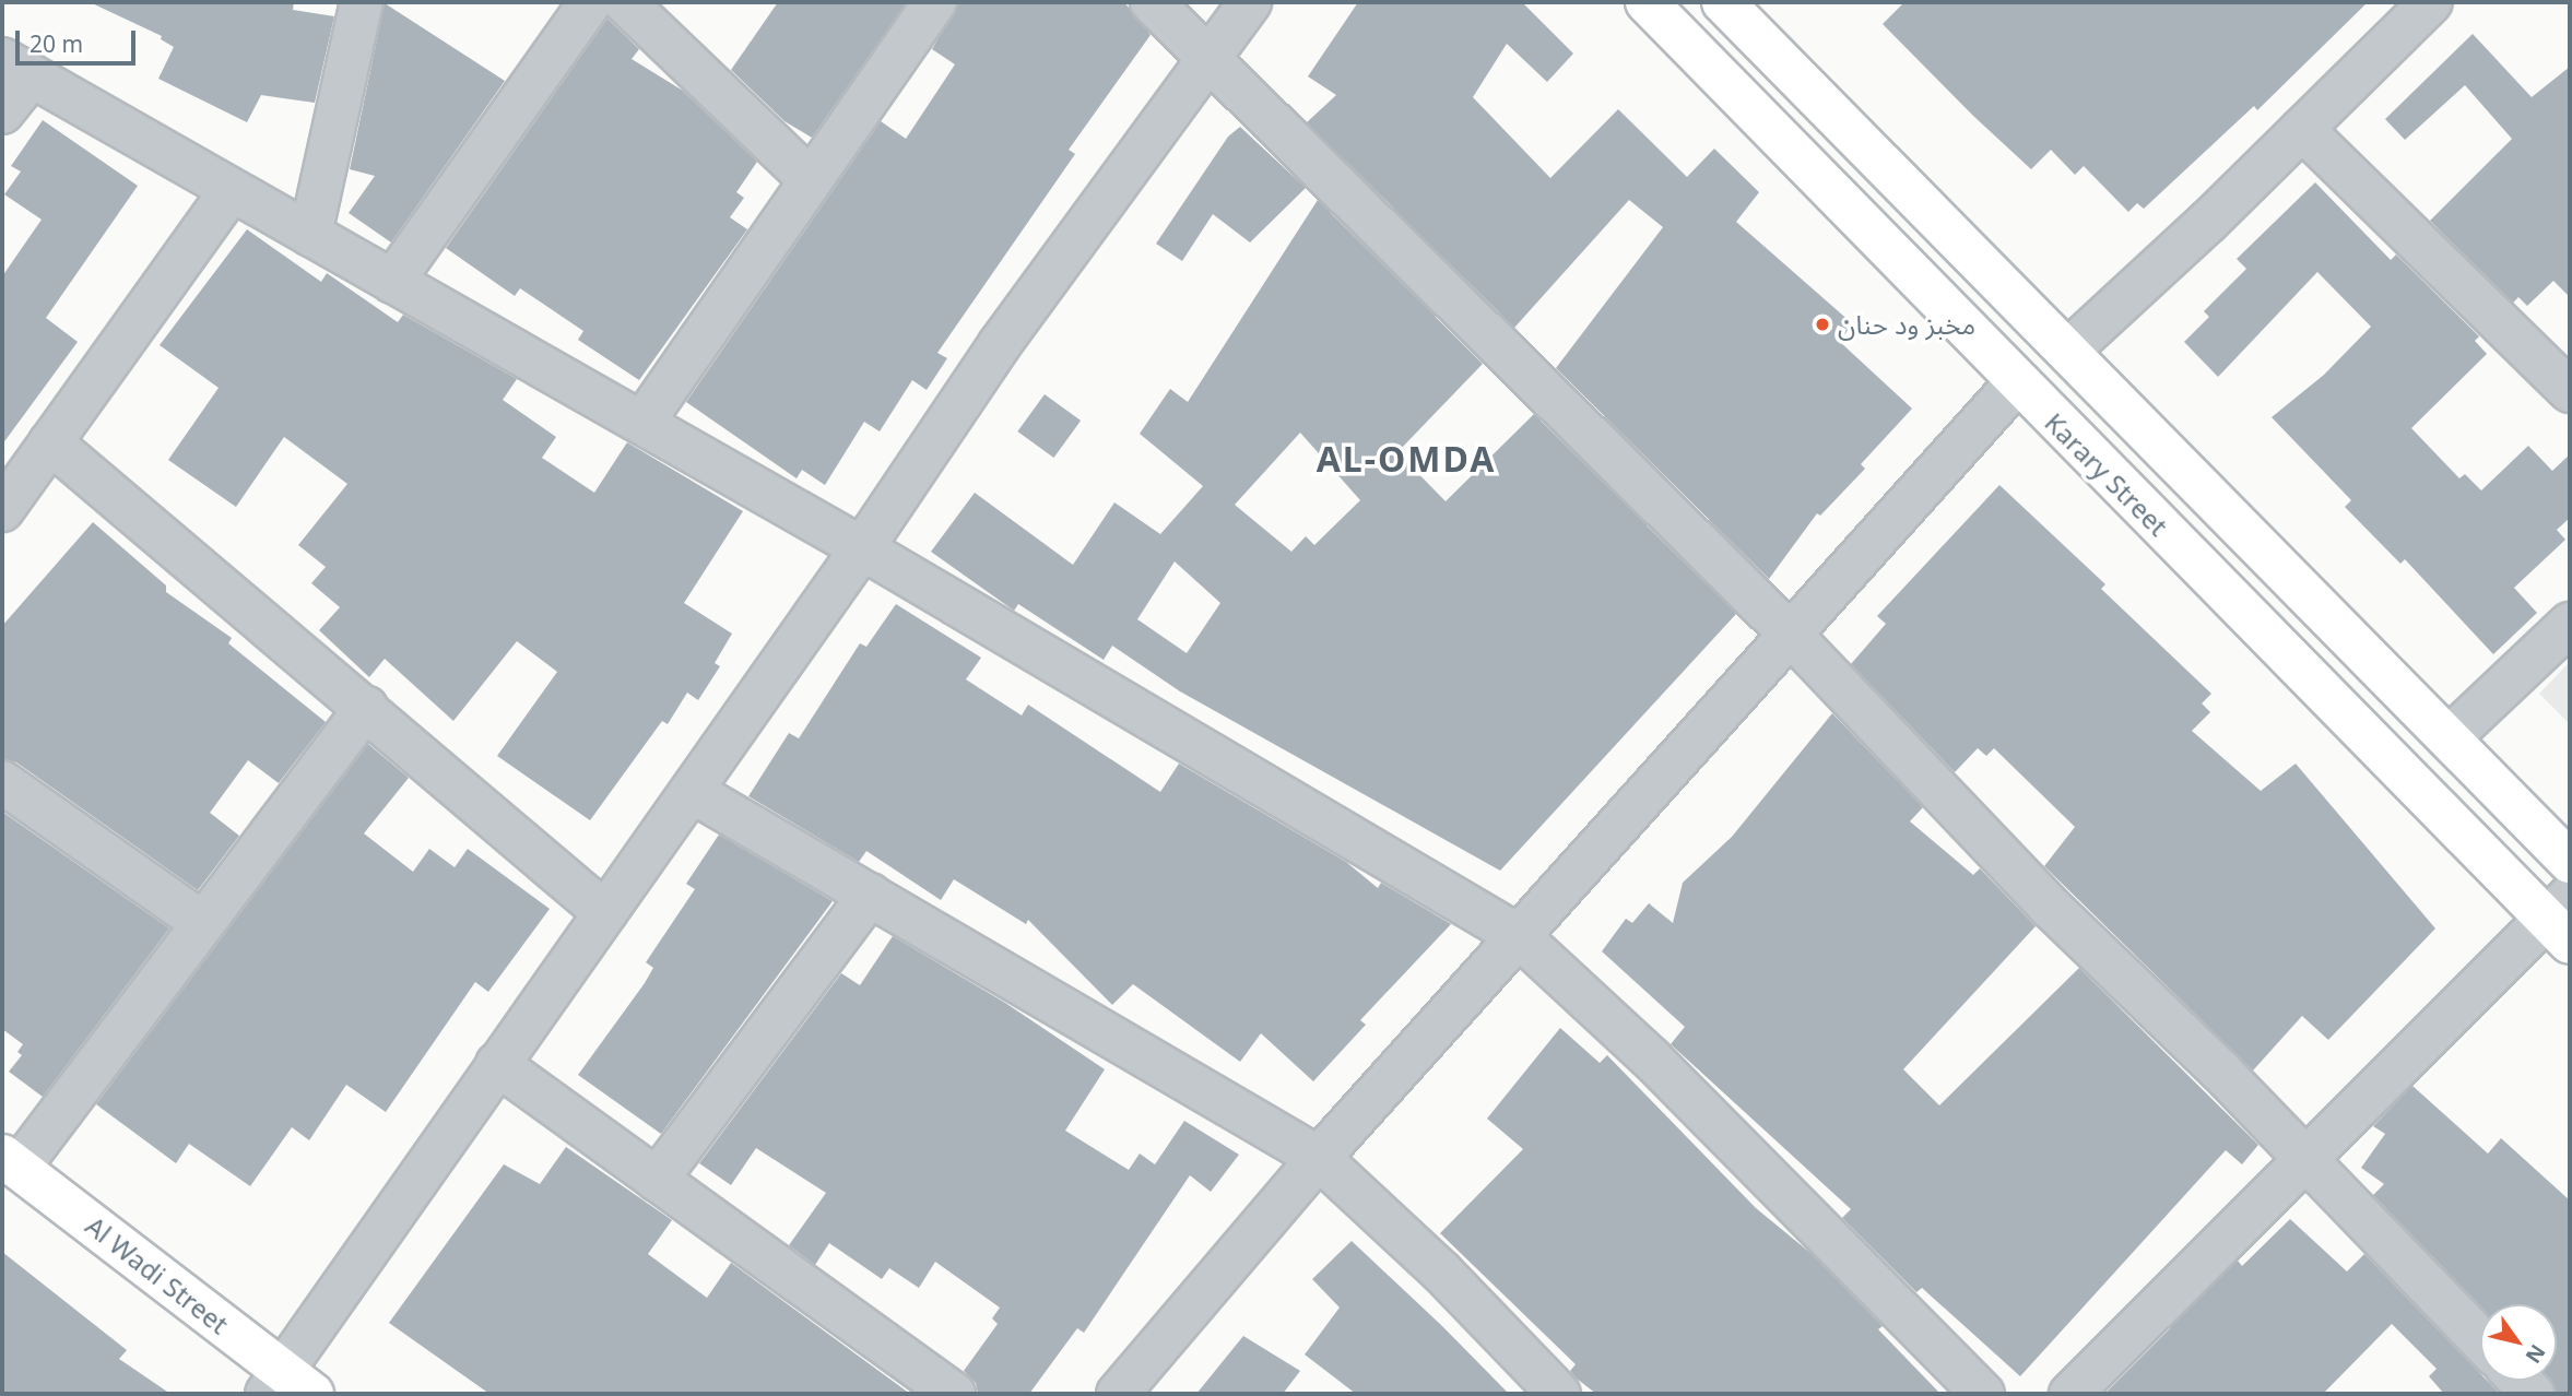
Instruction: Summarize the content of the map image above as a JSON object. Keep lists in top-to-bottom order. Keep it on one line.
{"streets":{"main road":["Karary Street","Al Wadi Street"]},"districts":["AL-OMDA"],"places":["مخبز ود حنان"],"scale_bar":"20 m","north":"bottom right"}
